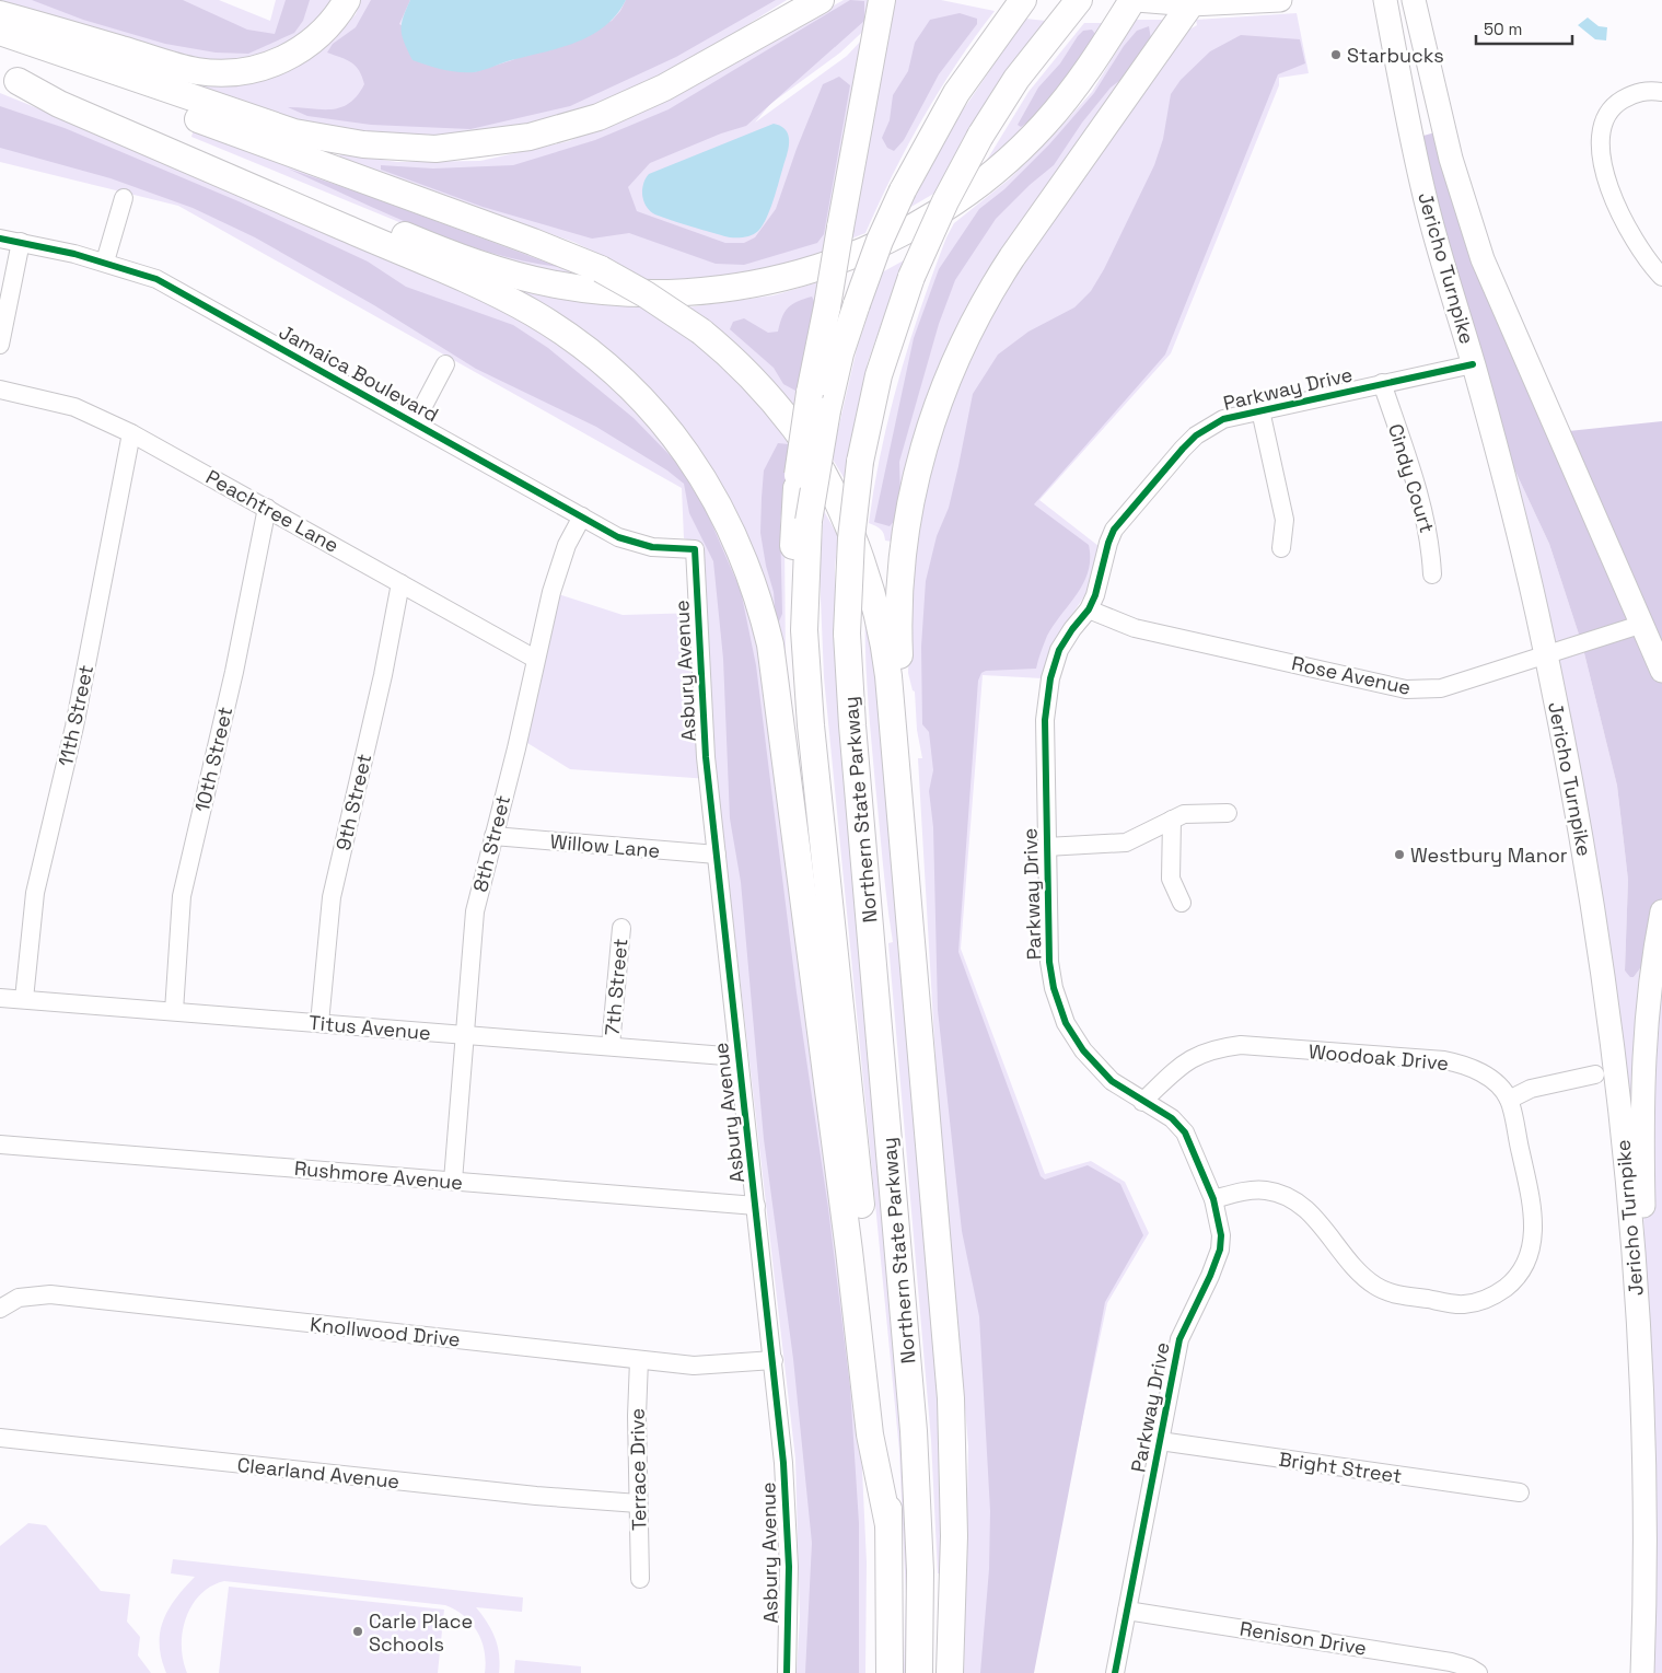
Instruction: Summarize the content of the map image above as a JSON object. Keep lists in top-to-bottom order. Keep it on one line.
{"streets":{"highway":["Northern State Parkway"],"main road":["Jericho Turnpike"],"street":["Jamaica Boulevard","Parkway Drive","Cindy Court","Peachtree Lane","Asbury Avenue","Rose Avenue","11th Street","10th Street","9th Street","8th Street","Willow Lane","7th Street","Titus Avenue","Woodoak Drive","Rushmore Avenue","Knollwood Drive","Bright Street","Terrace Drive","Clearland Avenue","Renison Drive"]},"crossings":[["Jericho Turnpike","Parkway Drive"],["Jericho Turnpike","Rose Avenue"],["Jamaica Boulevard","Asbury Avenue"],["Jamaica Boulevard","8th Street"],["Parkway Drive","Cindy Court"],["Parkway Drive","Rose Avenue"],["Parkway Drive","Woodoak Drive"],["Parkway Drive","Bright Street"],["Parkway Drive","Renison Drive"],["Peachtree Lane","11th Street"],["Peachtree Lane","10th Street"],["Peachtree Lane","9th Street"],["Peachtree Lane","8th Street"],["Asbury Avenue","Willow Lane"],["Asbury Avenue","Titus Avenue"],["Asbury Avenue","Rushmore Avenue"],["Asbury Avenue","Knollwood Drive"],["11th Street","Titus Avenue"],["10th Street","Titus Avenue"],["9th Street","Titus Avenue"],["8th Street","Willow Lane"],["8th Street","Titus Avenue"],["8th Street","Rushmore Avenue"],["7th Street","Titus Avenue"],["Knollwood Drive","Terrace Drive"],["Terrace Drive","Clearland Avenue"]],"places":["Starbucks","Westbury Manor","Carle Place Schools"],"scale_bar":"50 m"}
